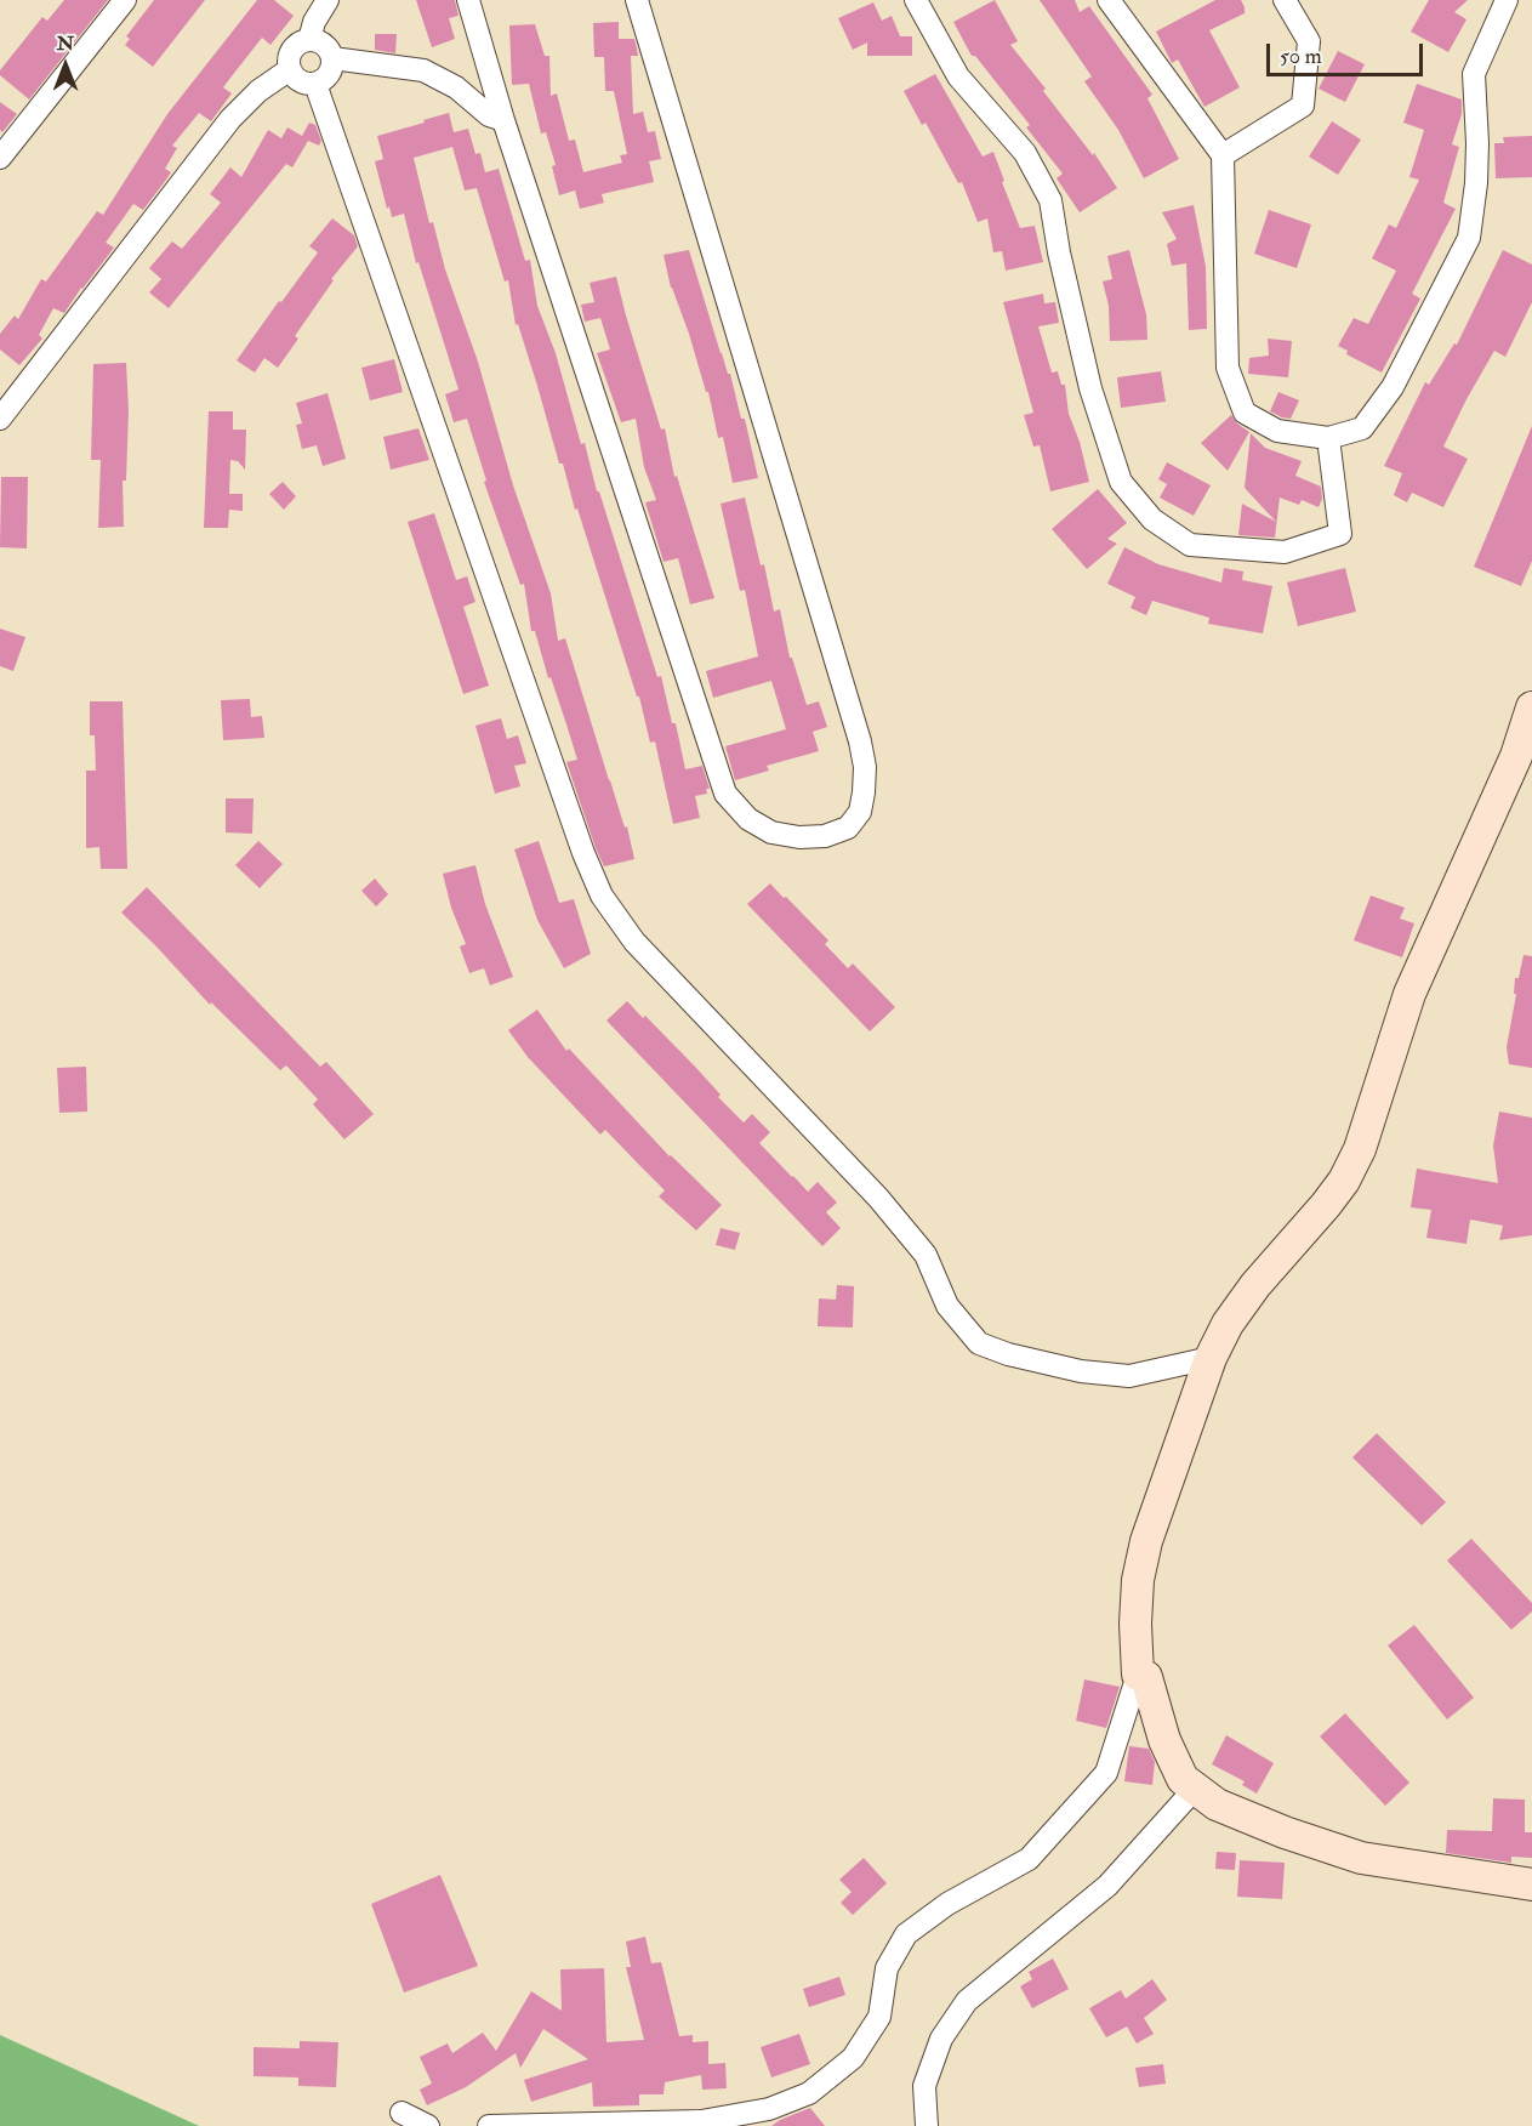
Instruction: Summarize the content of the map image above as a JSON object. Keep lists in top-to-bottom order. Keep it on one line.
{"scale_bar":"50 m","north":"top"}
